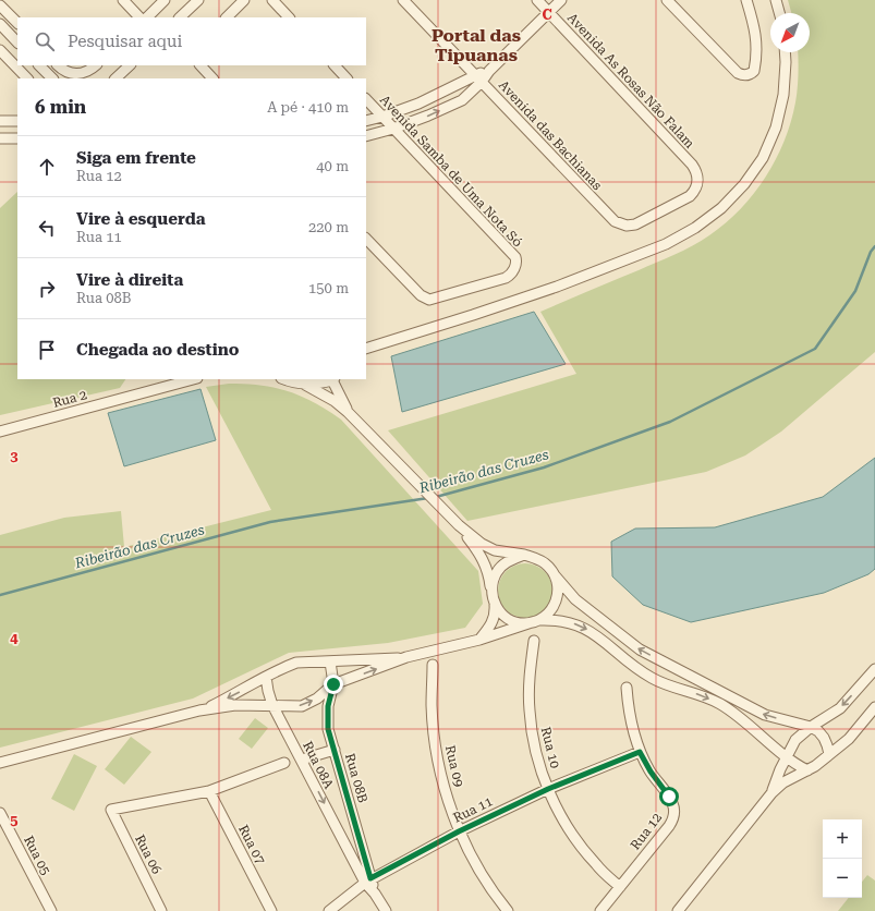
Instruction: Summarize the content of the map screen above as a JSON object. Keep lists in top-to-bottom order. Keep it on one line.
{"streets":{"street":["Avenida As Rosas Não Falam","Avenida das Bachianas","Avenida Samba de Uma Nota Só","Rua 2","Rua 10","Rua 08A","Rua 09","Rua 08B","Rua 11","Rua 12","Rua 07","Rua 06","Rua 05"]},"crossings":[["Avenida As Rosas Não Falam","Avenida das Bachianas"],["Rua 10","Rua 11"],["Rua 10","Rua 12"],["Rua 08A","Rua 08B"],["Rua 08A","Rua 11"],["Rua 09","Rua 11"],["Rua 08B","Rua 11"],["Rua 11","Rua 12"],["Rua 07","Rua 06"]],"one_way":["Rua 08A"],"districts":["Portal das Tipuanas"],"water":["Ribeirão das Cruzes"],"north":"bottom left","page":{"search":"Pesquisar aqui","heading":["6 min","A pé · 410 m"],"list":[["Siga em frente","Rua 12","40 m"],["Vire à esquerda","Rua 11","220 m"],["Vire à direita","Rua 08B","150 m"],"Chegada ao destino"],"map_buttons":["+","−"]},"grid":{"columns":["C"],"rows":["3","4","5"]}}
